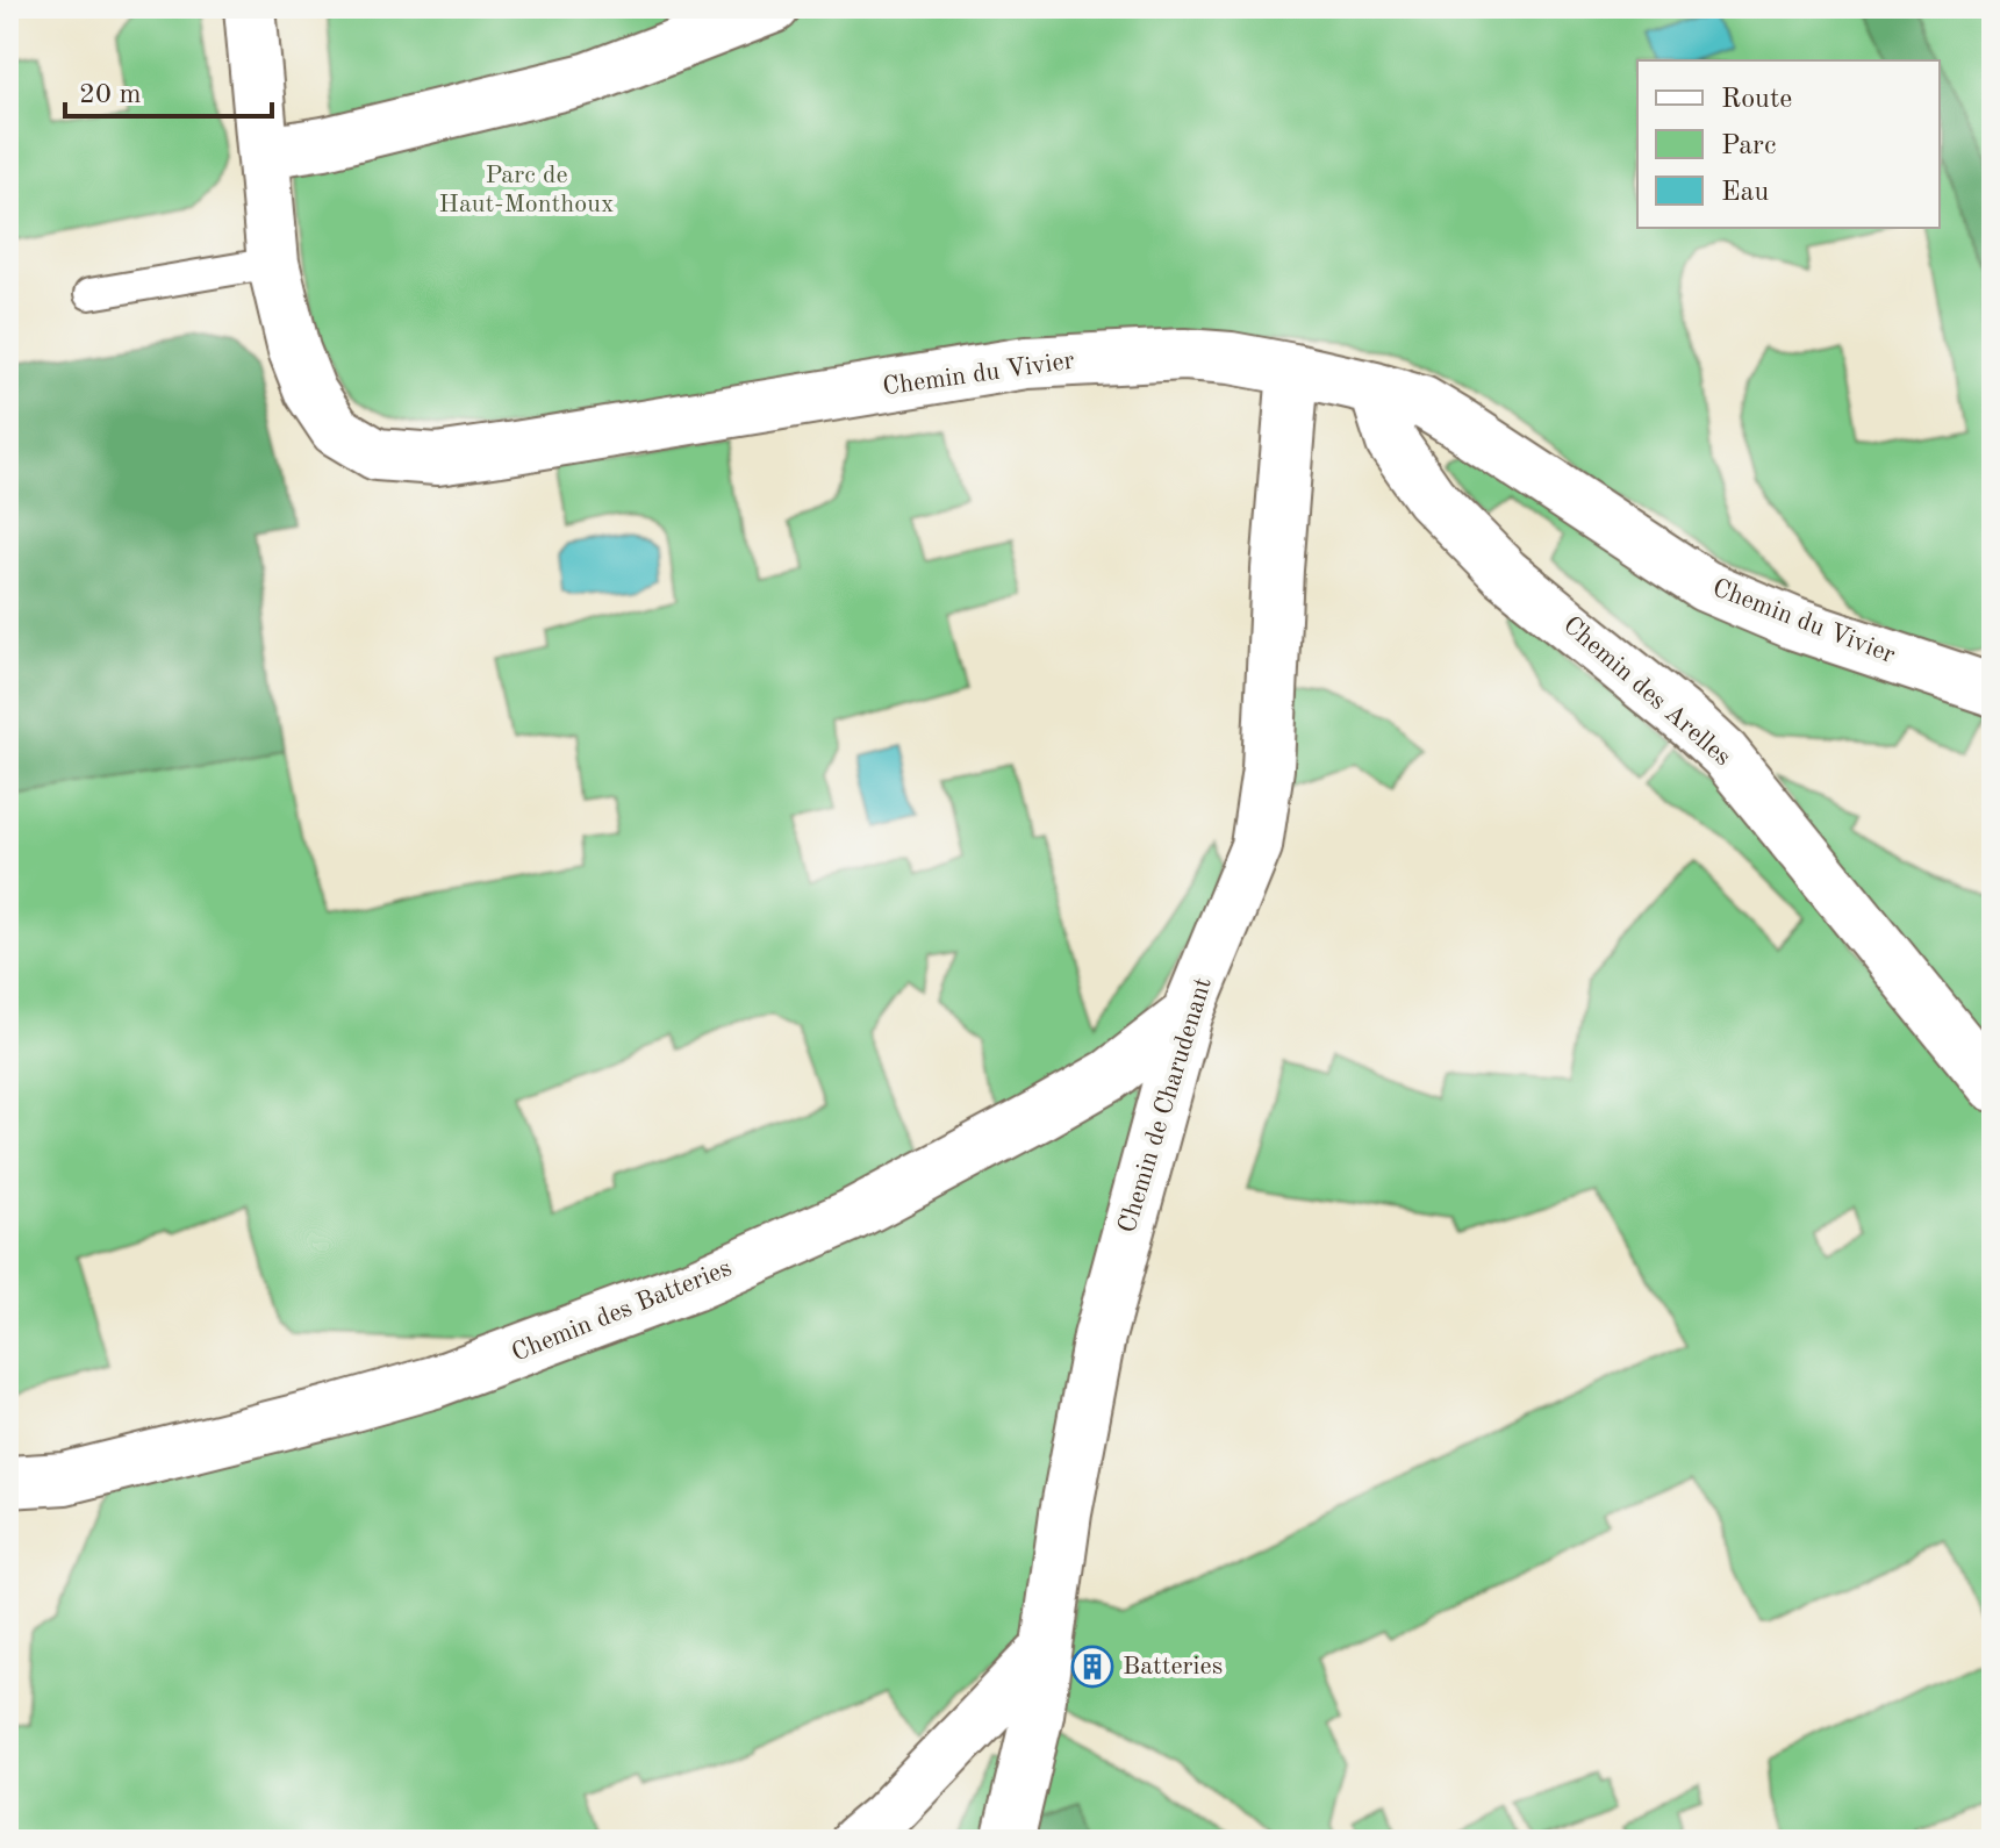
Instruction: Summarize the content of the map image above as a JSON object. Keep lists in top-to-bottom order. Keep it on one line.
{"streets":{"street":["Chemin du Vivier","Chemin des Arelles","Chemin de Charudenant","Chemin des Batteries"]},"crossings":[["Chemin du Vivier","Chemin des Arelles"],["Chemin du Vivier","Chemin de Charudenant"],["Chemin de Charudenant","Chemin des Batteries"]],"parks":["Parc de Haut-Monthoux"],"places":{"building":["Batteries"]},"legend":["Route","Parc","Eau"],"scale_bar":"20 m"}
